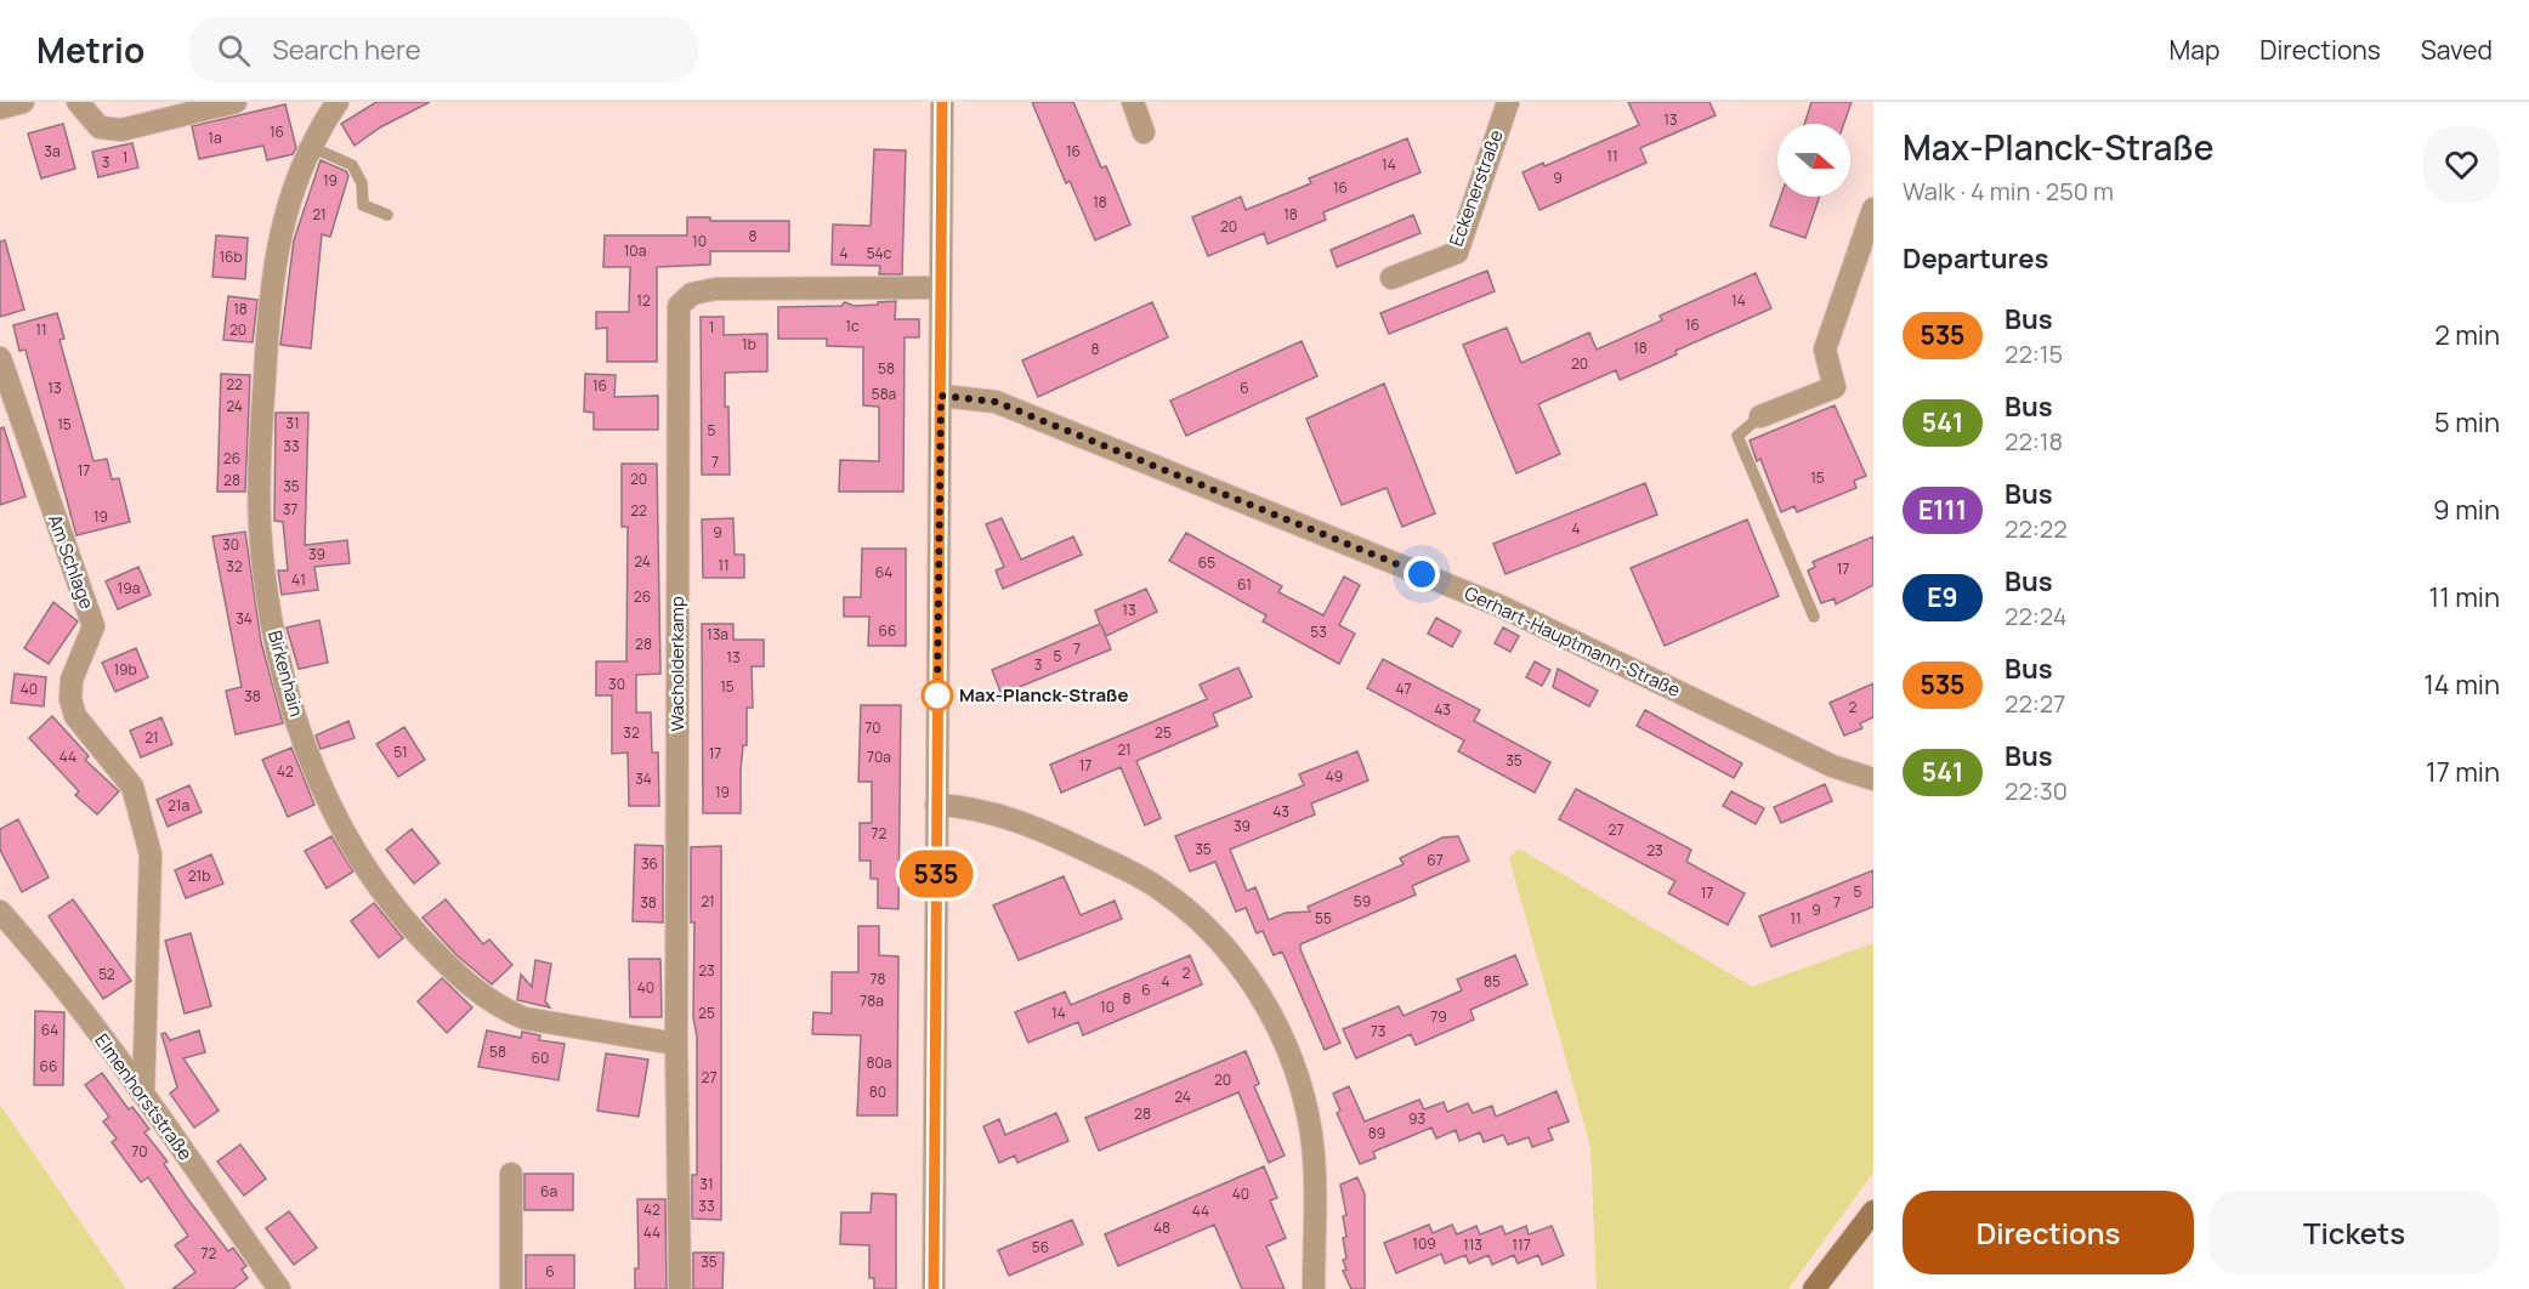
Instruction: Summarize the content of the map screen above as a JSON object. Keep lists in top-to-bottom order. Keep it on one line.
{"streets":{"street":["Eckenerstraße","Am Schlage","Gerhart-Hauptmann-Straße","Wacholderkamp","Birkenhain","Elmenhorststraße"]},"crossings":[["Am Schlage","Elmenhorststraße"],["Wacholderkamp","Birkenhain"]],"places":["Max-Planck-Straße"],"lines":["bus line 535"],"house_numbers":["13","16","1a","3a","16","11","1","3","14","9","19","16","18","21","18","20","8","10","10a","4","54c","16b","12","14","18","16","1c","1","11","20","1b","18","8","20","58","22","16","13","6","58a","24","31","15","5","33","26","7","17","15","20","28","35","37","22","19","4","9","30","39","24","65","11","32","17","64","41","61","19a","26","13","34","66","53","13a","28","7","5","13","3","19b","30","15","40","47","38","2","43","70","32","25","21","21","51","17","44","70a","35","17","42","49","34","19","21a","43","39","27","72","35","23","67","36","21b","5","17","21","59","38","7","9","55","11","23","2","52","78","4","85","40","6","8","78a","10","25","14","79","64","73","58","60","80a","66","27","20","80","24","28","93","89","70","31","6a","40","33","42","44","48","44","109","113","117","56","72","35","6"],"north":"right","page":{"header":"Metrio","search":"Search here","nav":["Map","Directions","Saved"],"on_map":"535","heading":[["Max-Planck-Straße","Walk · 4 min · 250 m"],"Departures"],"list":[{"mark":"535","name":"Bus","note":"22:15","value":"2 min"},{"mark":"541","name":"Bus","note":"22:18","value":"5 min"},{"mark":"E111","name":"Bus","note":"22:22","value":"9 min"},{"mark":"E9","name":"Bus","note":"22:24","value":"11 min"},{"mark":"535","name":"Bus","note":"22:27","value":"14 min"},{"mark":"541","name":"Bus","note":"22:30","value":"17 min"}],"buttons":["Directions","Tickets"]}}
